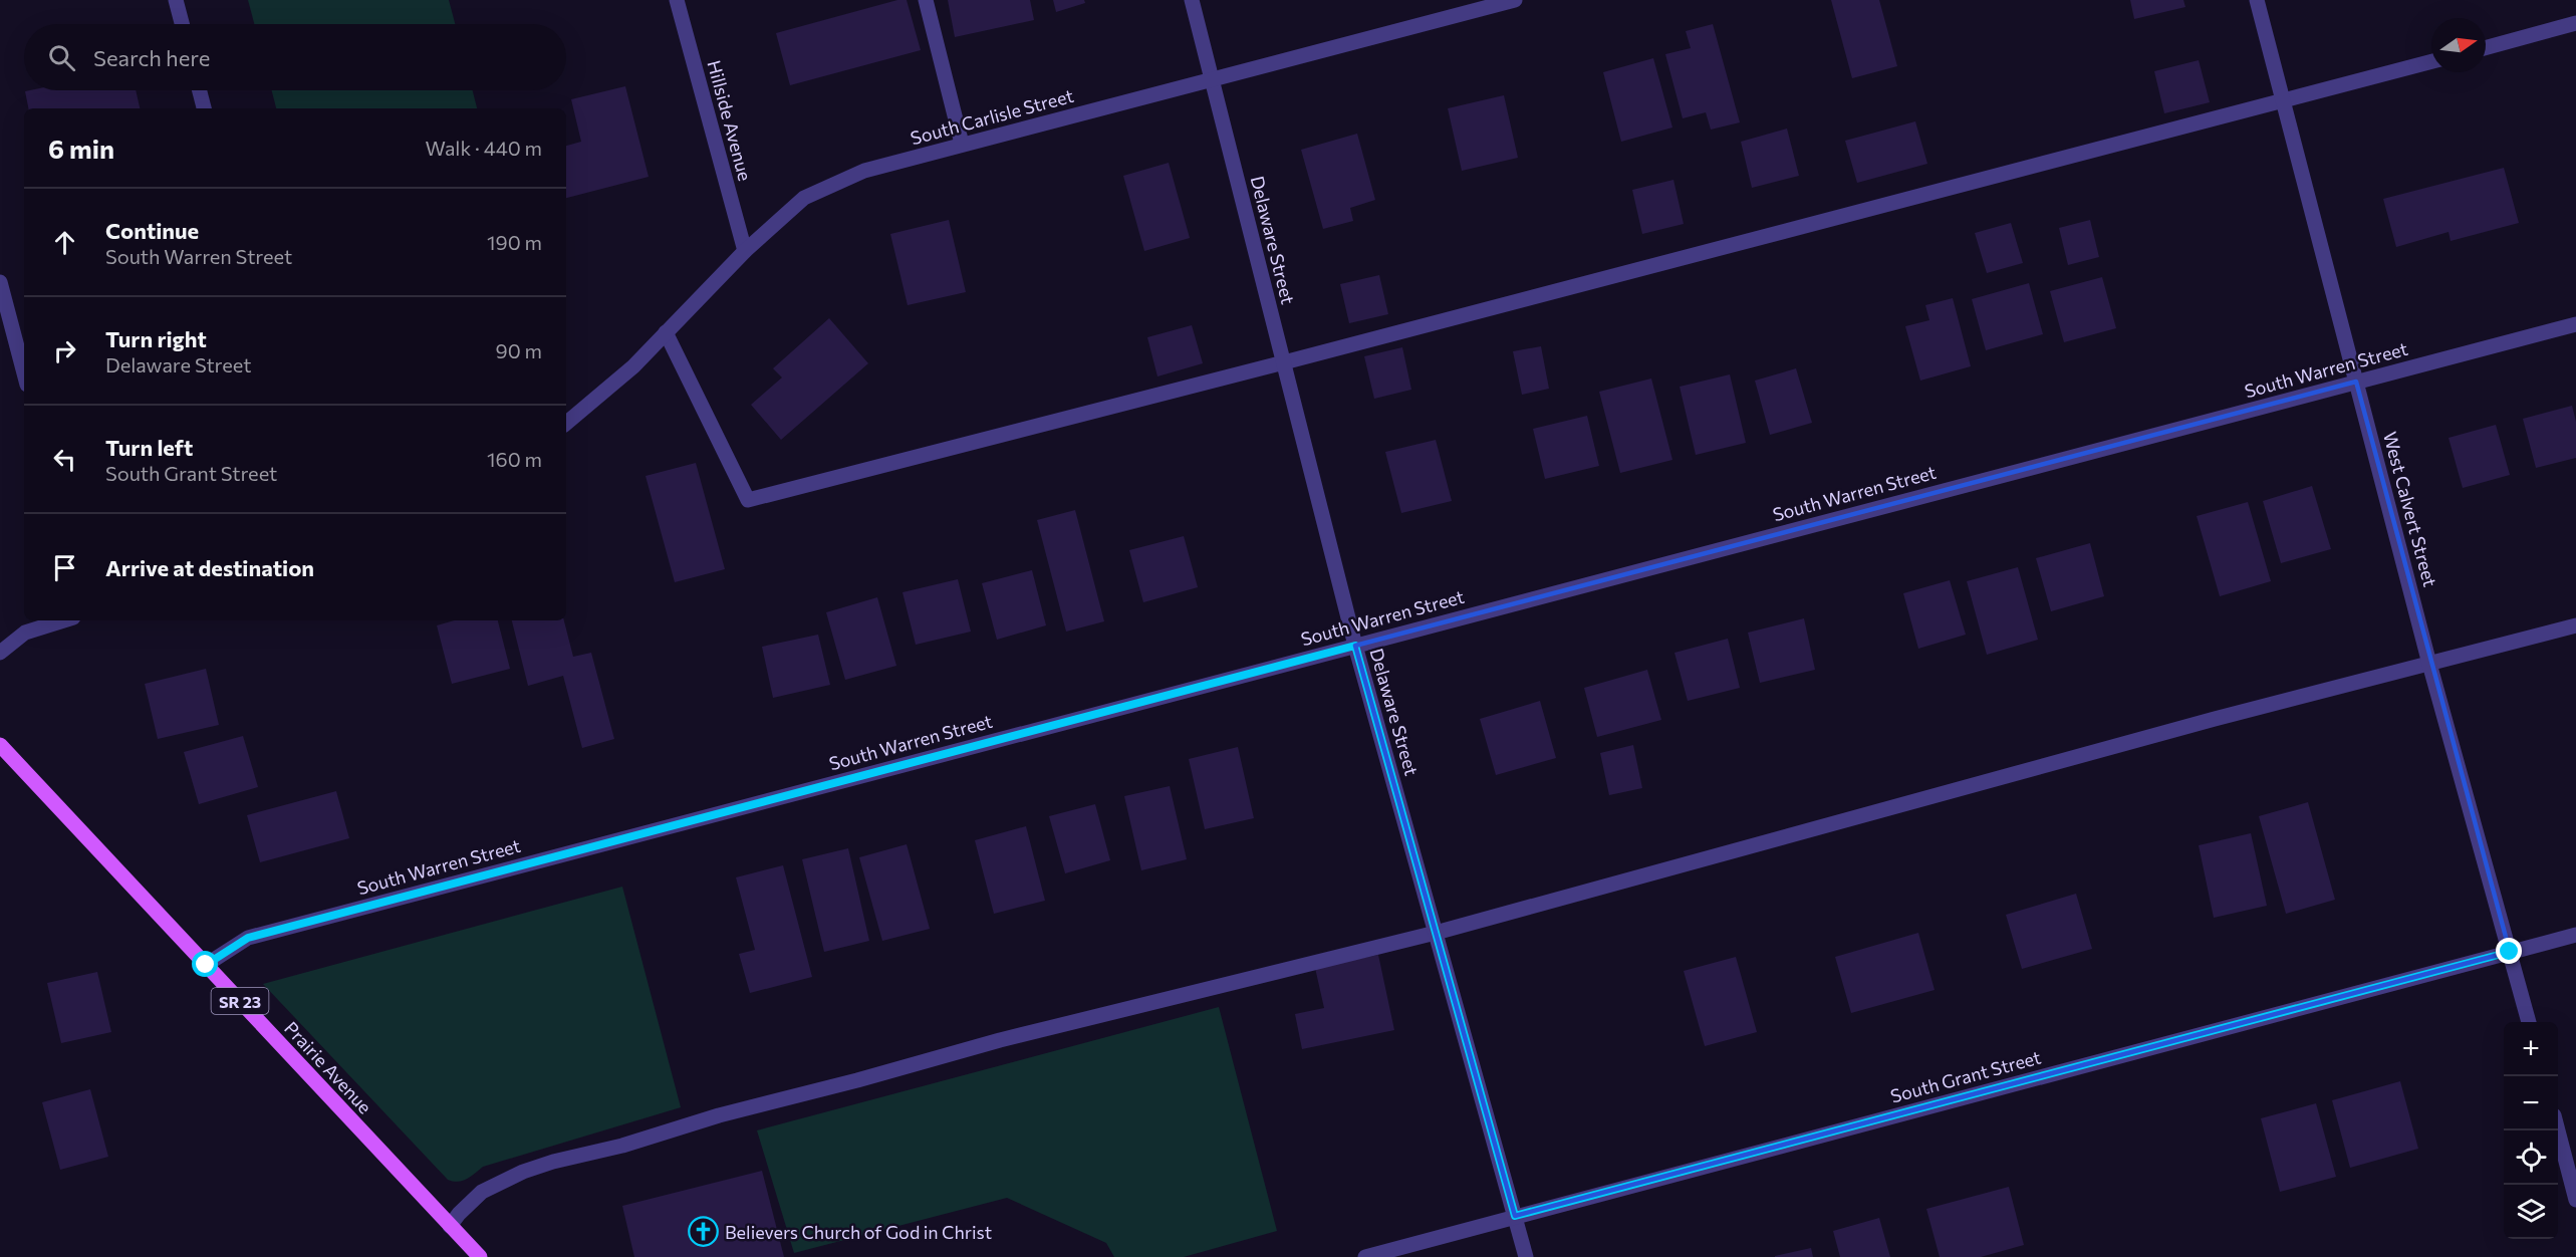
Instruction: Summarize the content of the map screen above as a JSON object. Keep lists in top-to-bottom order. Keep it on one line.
{"streets":{"main road":["SR 23","Prairie Avenue"],"street":["South Carlisle Street","Hillside Avenue","Delaware Street","South Warren Street","West Calvert Street","South Grant Street"]},"crossings":[["South Carlisle Street","Hillside Avenue"],["South Carlisle Street","Delaware Street"],["Delaware Street","South Warren Street"],["Delaware Street","South Grant Street"],["South Warren Street","West Calvert Street"],["South Warren Street","Prairie Avenue"],["West Calvert Street","South Grant Street"]],"places":{"church":["Believers Church of God in Christ"]},"north":"right","page":{"search":"Search here","heading":["6 min","Walk · 440 m"],"list":[["Continue","South Warren Street","190 m"],["Turn right","Delaware Street","90 m"],["Turn left","South Grant Street","160 m"],"Arrive at destination"],"map_buttons":["+","−"]}}
